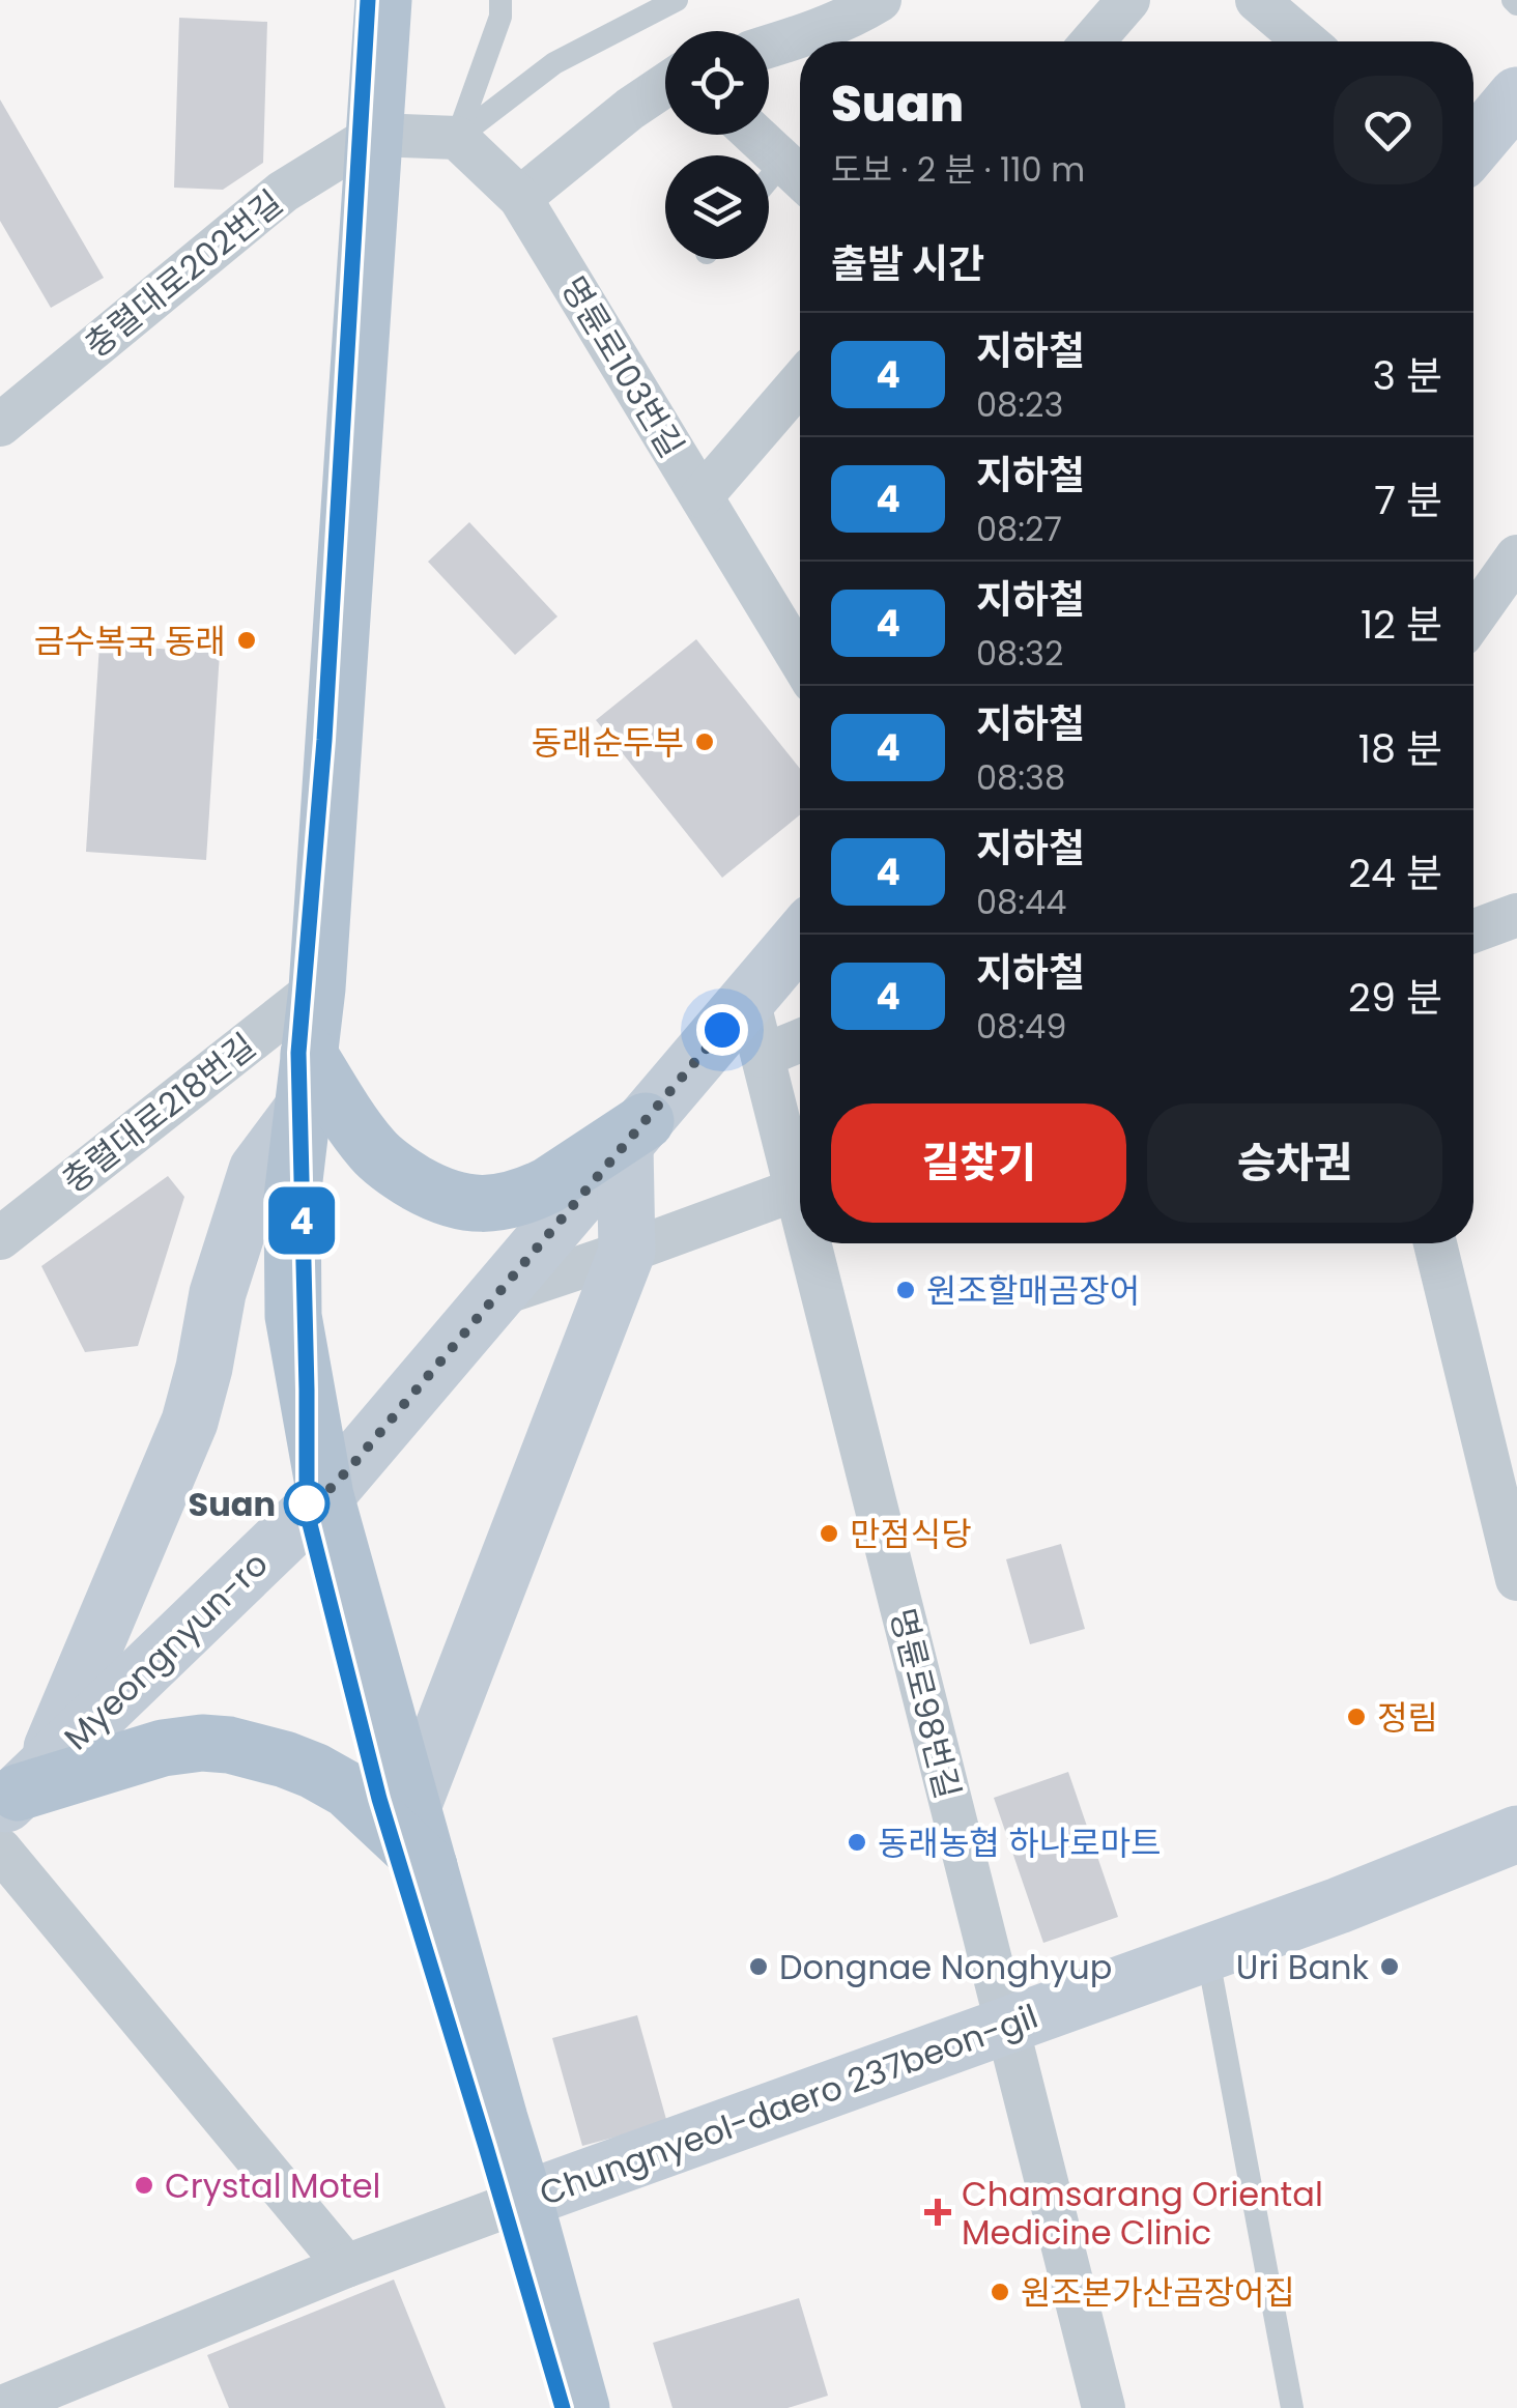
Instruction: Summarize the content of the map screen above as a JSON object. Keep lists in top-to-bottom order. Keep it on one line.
{"streets":{"main road":["Myeongnyun-ro","Chungnyeol-daero 237beon-gil"],"street":["충렬대로202번길","명륜로103번길","충렬대로218번길","명륜로98번길"]},"crossings":[["Myeongnyun-ro","명륜로98번길"],["명륜로98번길","Chungnyeol-daero 237beon-gil"]],"places":{"other":["금수복국 동래","동래순두부","원조할매곰장어","Suan","만점식당","정림","동래농협 하나로마트","Dongnae Nonghyup","Uri Bank","Crystal Motel","원조본가산곰장어집"],"health":["Chamsarang Oriental Medicine Clinic"]},"lines":["metro line 4"],"page":{"on_map":"4","heading":[["Suan","도보 · 2 분 · 110 m"],"출발 시간"],"list":[{"mark":"4","name":"지하철","note":"08:23","value":"3 분"},{"mark":"4","name":"지하철","note":"08:27","value":"7 분"},{"mark":"4","name":"지하철","note":"08:32","value":"12 분"},{"mark":"4","name":"지하철","note":"08:38","value":"18 분"},{"mark":"4","name":"지하철","note":"08:44","value":"24 분"},{"mark":"4","name":"지하철","note":"08:49","value":"29 분"}],"buttons":["길찾기","승차권"]}}
